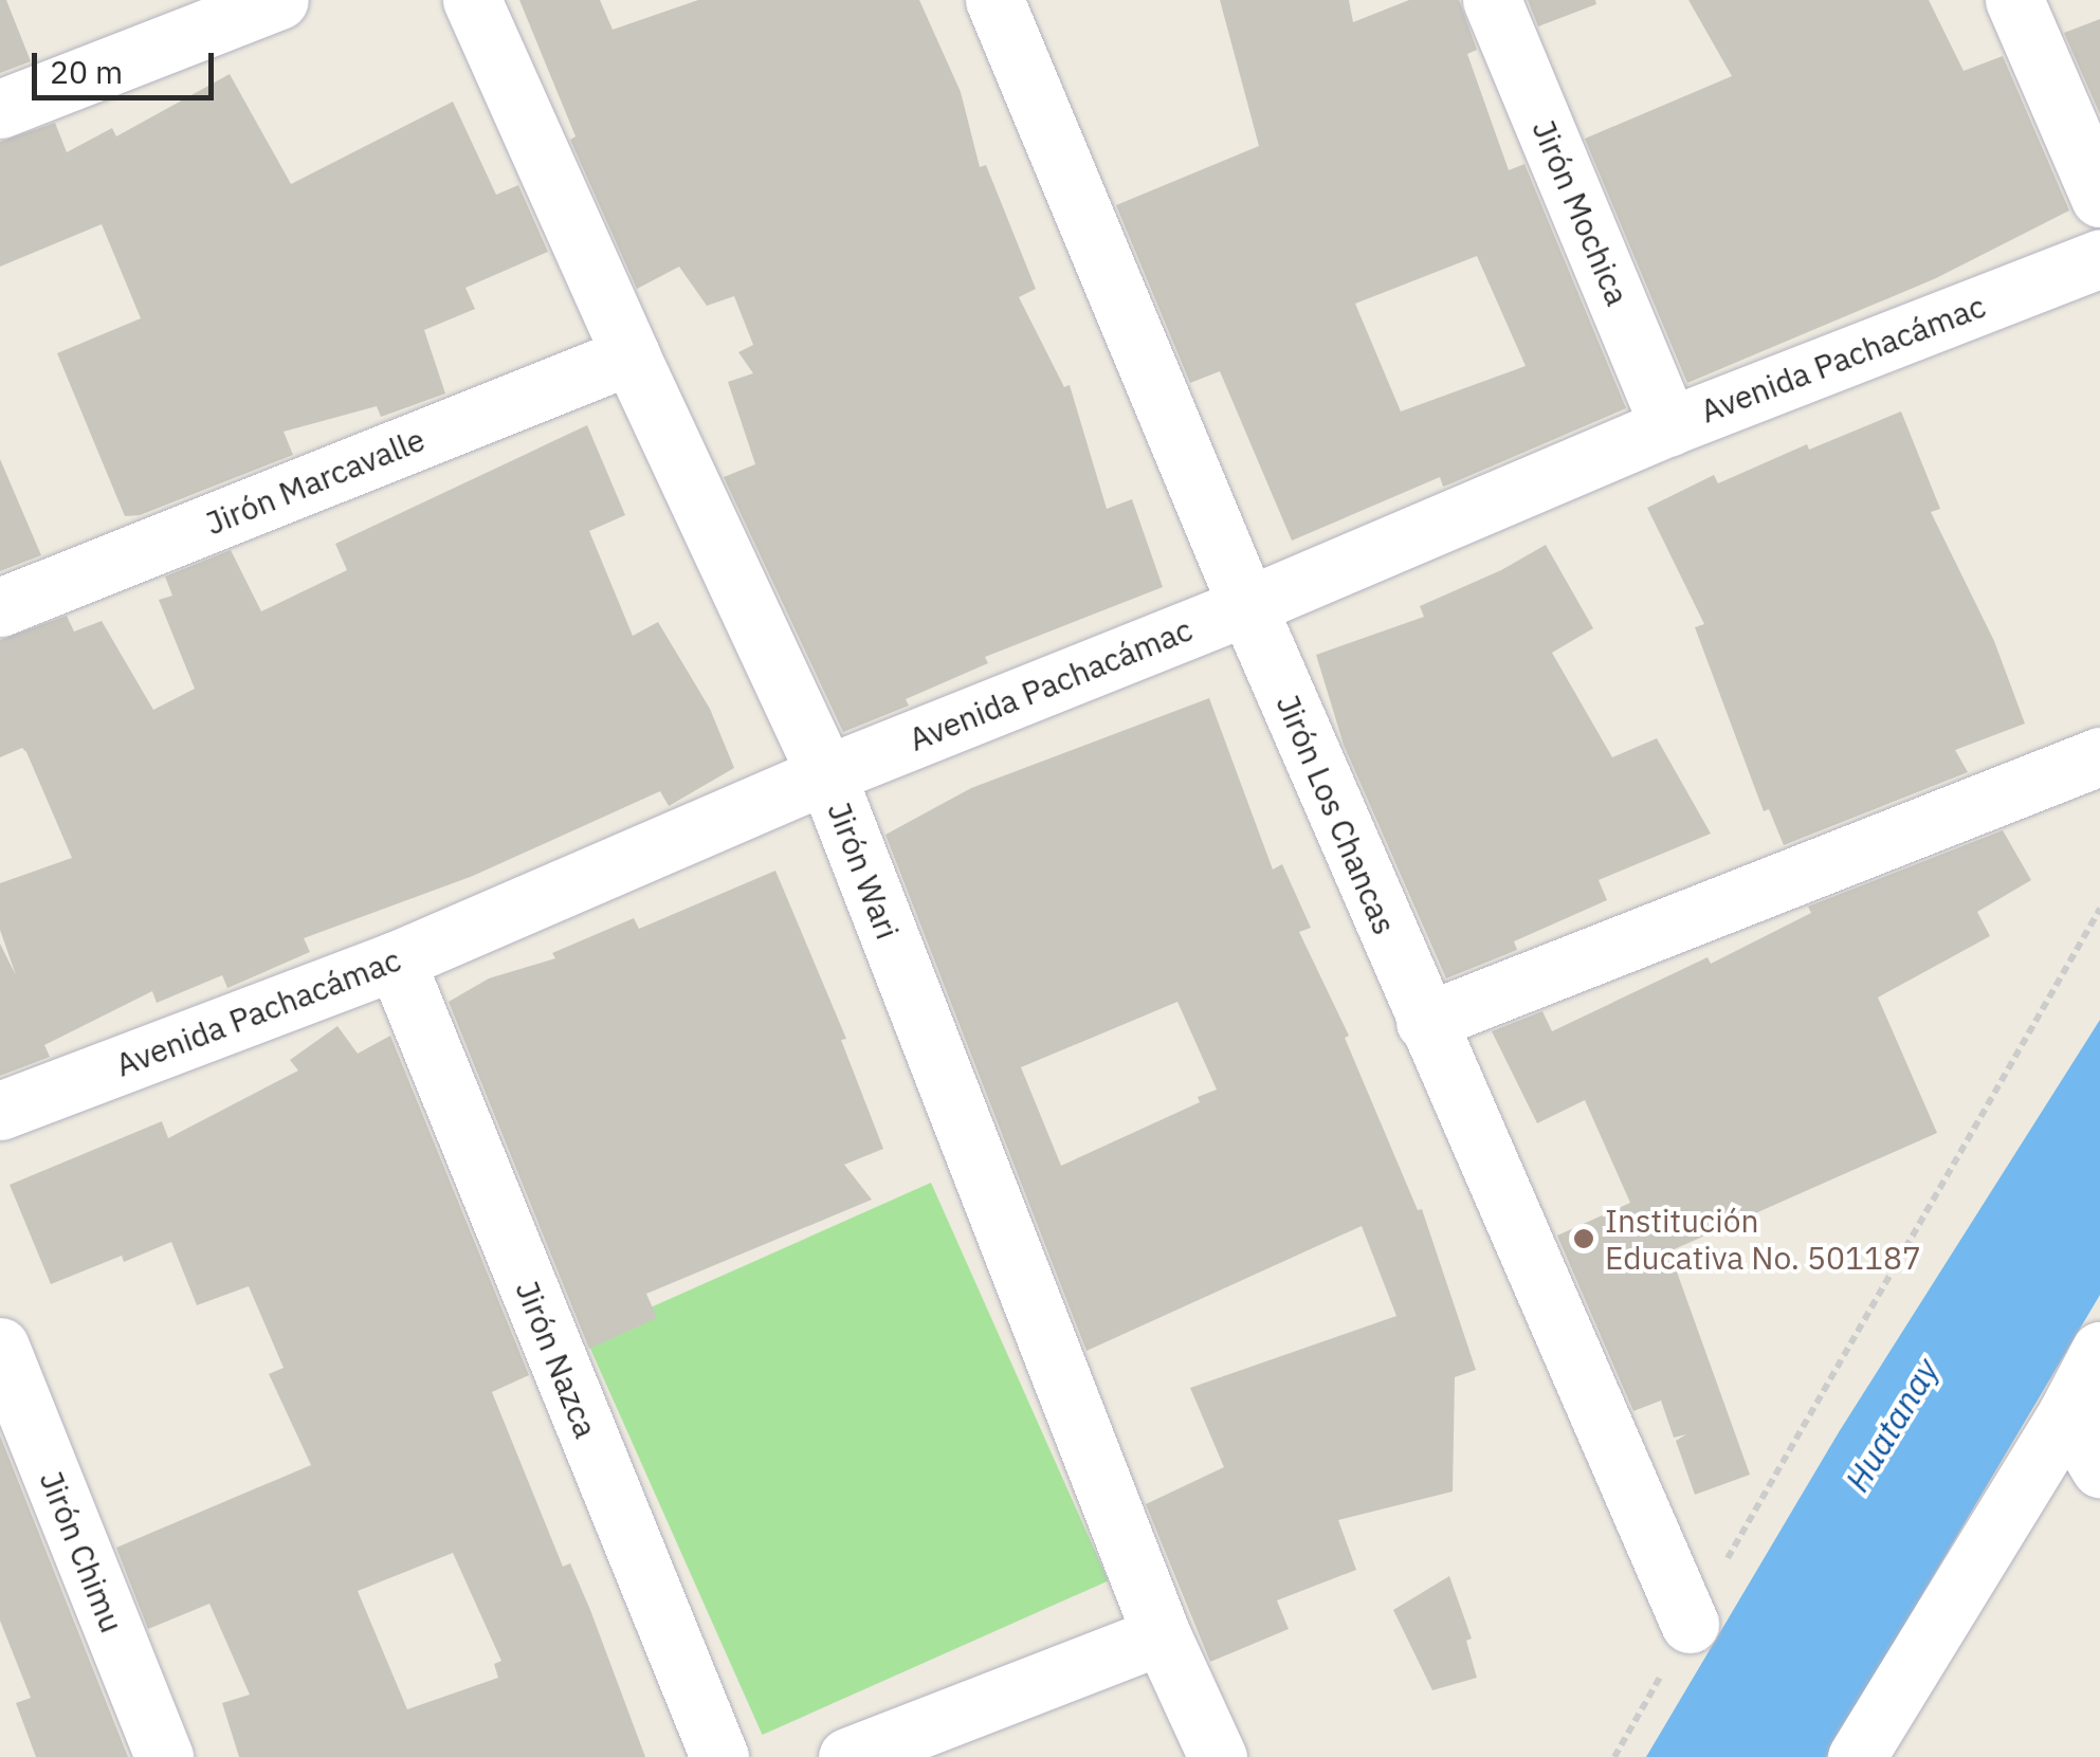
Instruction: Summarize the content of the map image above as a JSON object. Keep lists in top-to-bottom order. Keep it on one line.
{"streets":{"street":["Jirón Mochica","Avenida Pachacámac","Jirón Marcavalle","Jirón Los Chancas","Jirón Wari","Jirón Nazca","Jirón Chimu"]},"crossings":[["Jirón Mochica","Avenida Pachacámac"],["Avenida Pachacámac","Jirón Los Chancas"],["Avenida Pachacámac","Jirón Wari"],["Avenida Pachacámac","Jirón Nazca"],["Jirón Marcavalle","Jirón Wari"]],"water":["Huatanay"],"places":["Institución Educativa No. 501187"],"scale_bar":"20 m"}
